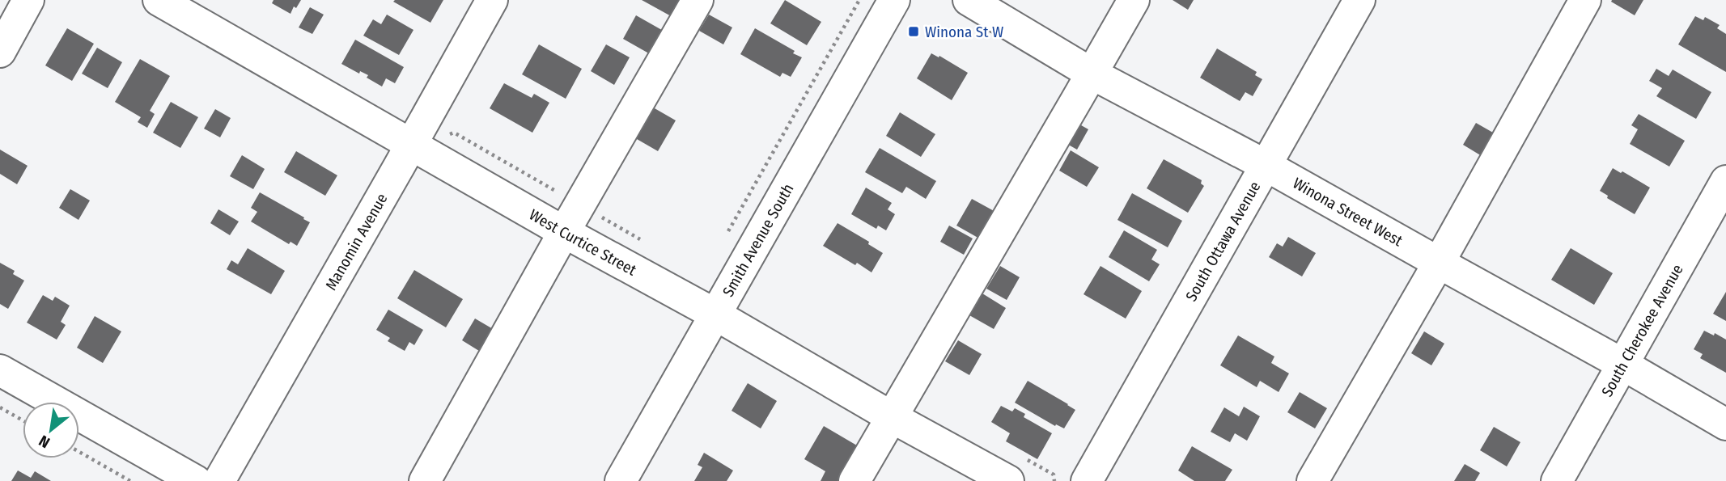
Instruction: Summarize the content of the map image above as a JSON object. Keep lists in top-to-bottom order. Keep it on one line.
{"streets":{"street":["Winona Street West","Smith Avenue South","Manomin Avenue","South Ottawa Avenue","West Curtice Street","South Cherokee Avenue"]},"crossings":[["Winona Street West","South Ottawa Avenue"],["Winona Street West","South Cherokee Avenue"],["Smith Avenue South","West Curtice Street"],["Manomin Avenue","West Curtice Street"]],"places":{"transit":["Winona St W"]},"north":"bottom left"}
